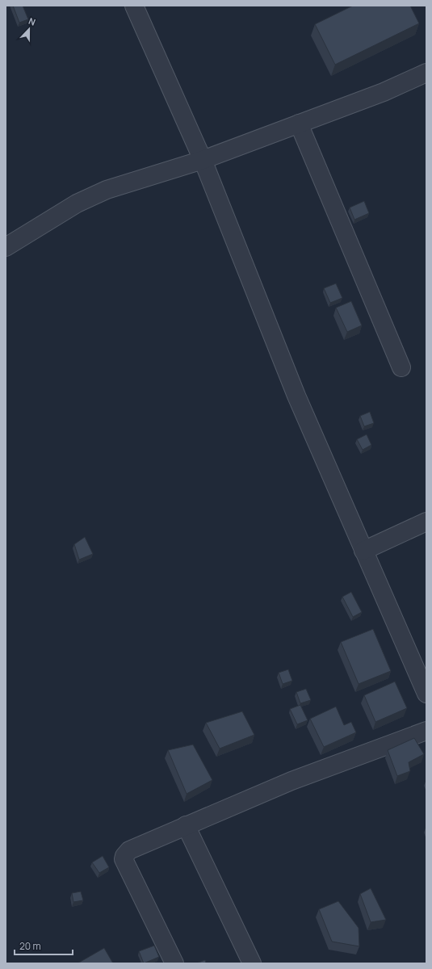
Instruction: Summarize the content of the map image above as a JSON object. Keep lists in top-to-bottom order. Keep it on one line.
{"scale_bar":"20 m","north":"top"}
